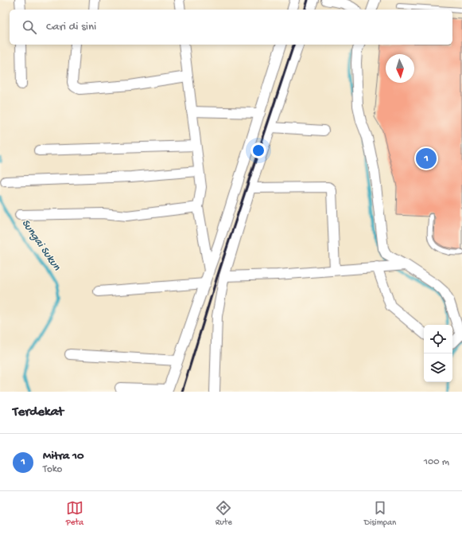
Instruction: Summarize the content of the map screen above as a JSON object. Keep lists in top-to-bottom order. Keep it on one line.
{"water":["Sungai Sukun"],"north":"bottom","page":{"search":"Cari di sini","pins":"1","heading":"Terdekat","list":[{"mark":"1","name":"Mitra 10","note":"Toko","value":"100 m"}],"nav":["Peta","Rute","Disimpan"]}}
